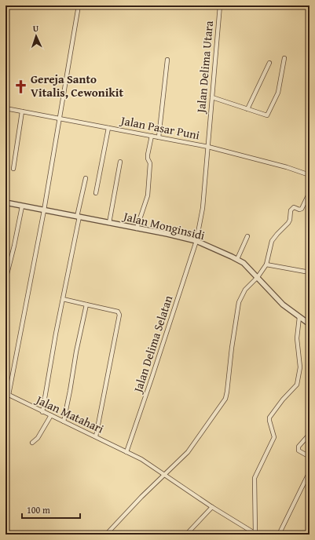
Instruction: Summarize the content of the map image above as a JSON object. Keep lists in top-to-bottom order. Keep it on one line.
{"streets":{"street":["Jalan Delima Utara","Jalan Pasar Puni","Jalan Monginsidi","Jalan Delima Selatan","Jalan Matahari"]},"crossings":[["Jalan Delima Utara","Jalan Pasar Puni"],["Jalan Delima Utara","Jalan Monginsidi"],["Jalan Delima Utara","Jalan Delima Selatan"],["Jalan Monginsidi","Jalan Delima Selatan"],["Jalan Delima Selatan","Jalan Matahari"]],"places":{"church":["Gereja Santo Vitalis, Cewonikit"]},"scale_bar":"100 m","north":"top"}
